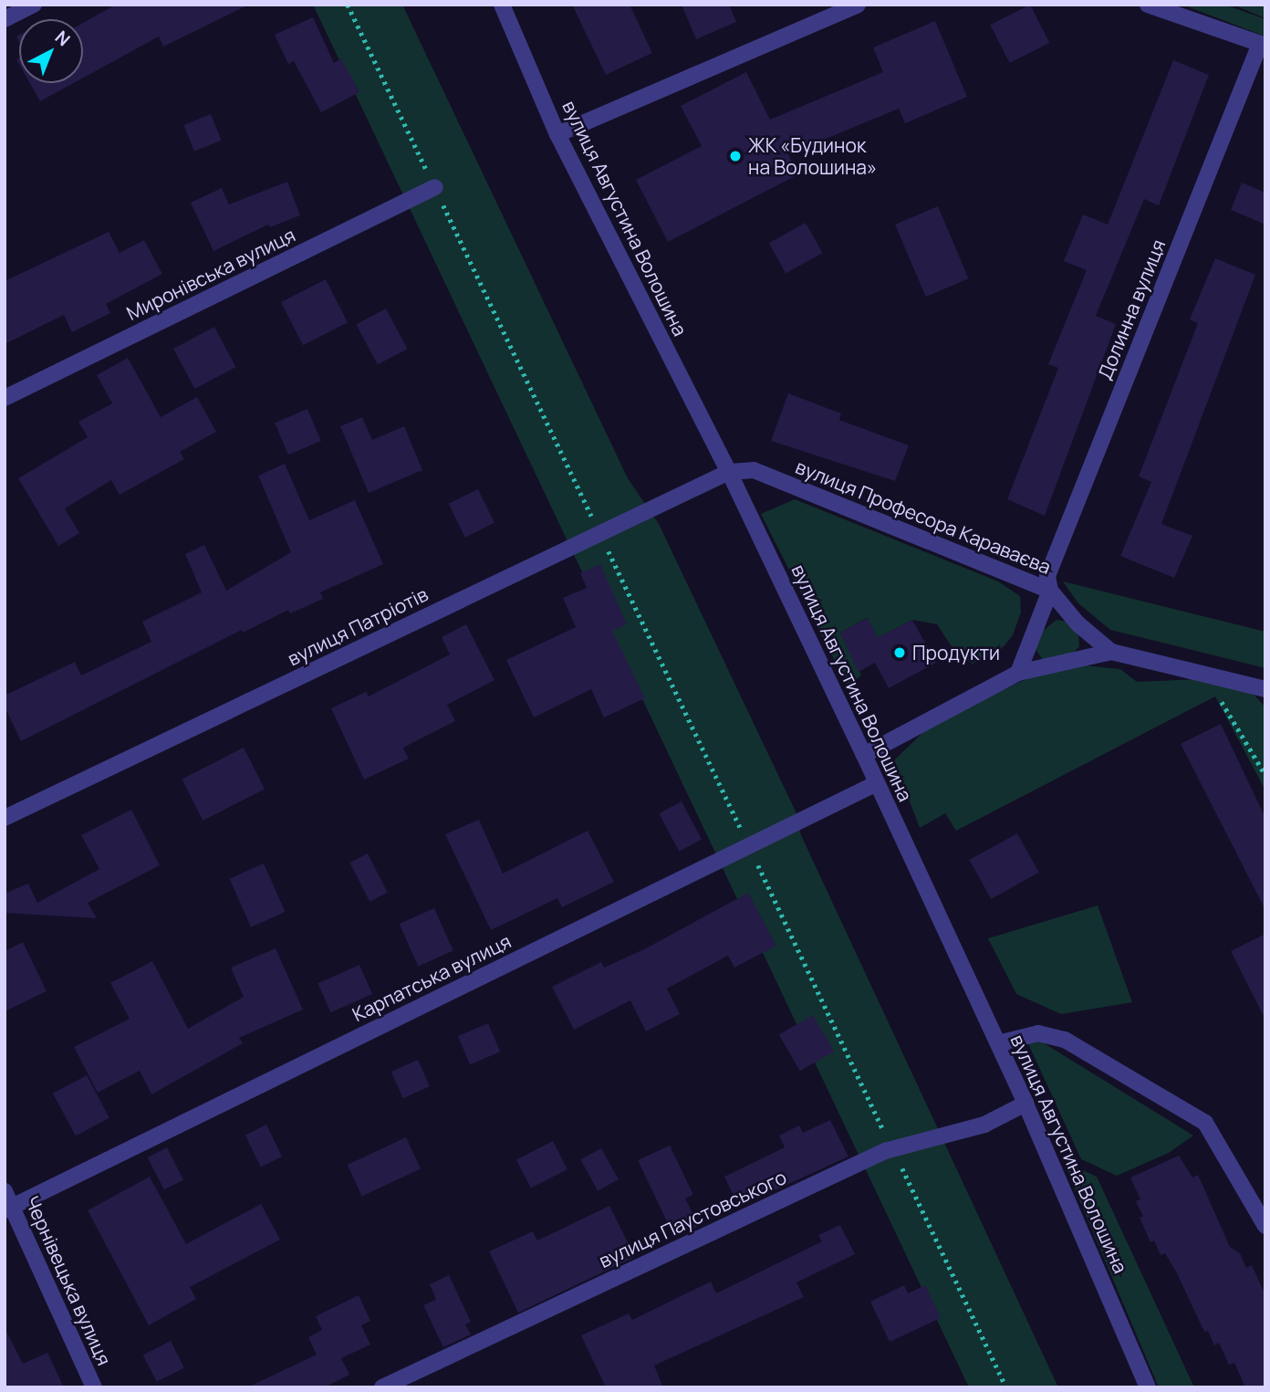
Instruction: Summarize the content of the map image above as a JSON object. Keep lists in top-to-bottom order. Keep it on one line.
{"streets":{"street":["вулиця Августина Волошина","Миронівська вулиця","Долинна вулиця","вулиця Професора Караваєва","вулиця Патріотів","Карпатська вулиця","вулиця Паустовського","Чернівецька вулиця"]},"crossings":[["вулиця Августина Волошина","вулиця Професора Караваєва"],["вулиця Августина Волошина","вулиця Патріотів"],["вулиця Августина Волошина","Карпатська вулиця"],["вулиця Августина Волошина","вулиця Паустовського"],["Долинна вулиця","вулиця Професора Караваєва"],["вулиця Професора Караваєва","вулиця Патріотів"],["Карпатська вулиця","Чернівецька вулиця"]],"places":["ЖК «Будинок на Волошина»","Продукти"],"north":"top right"}
